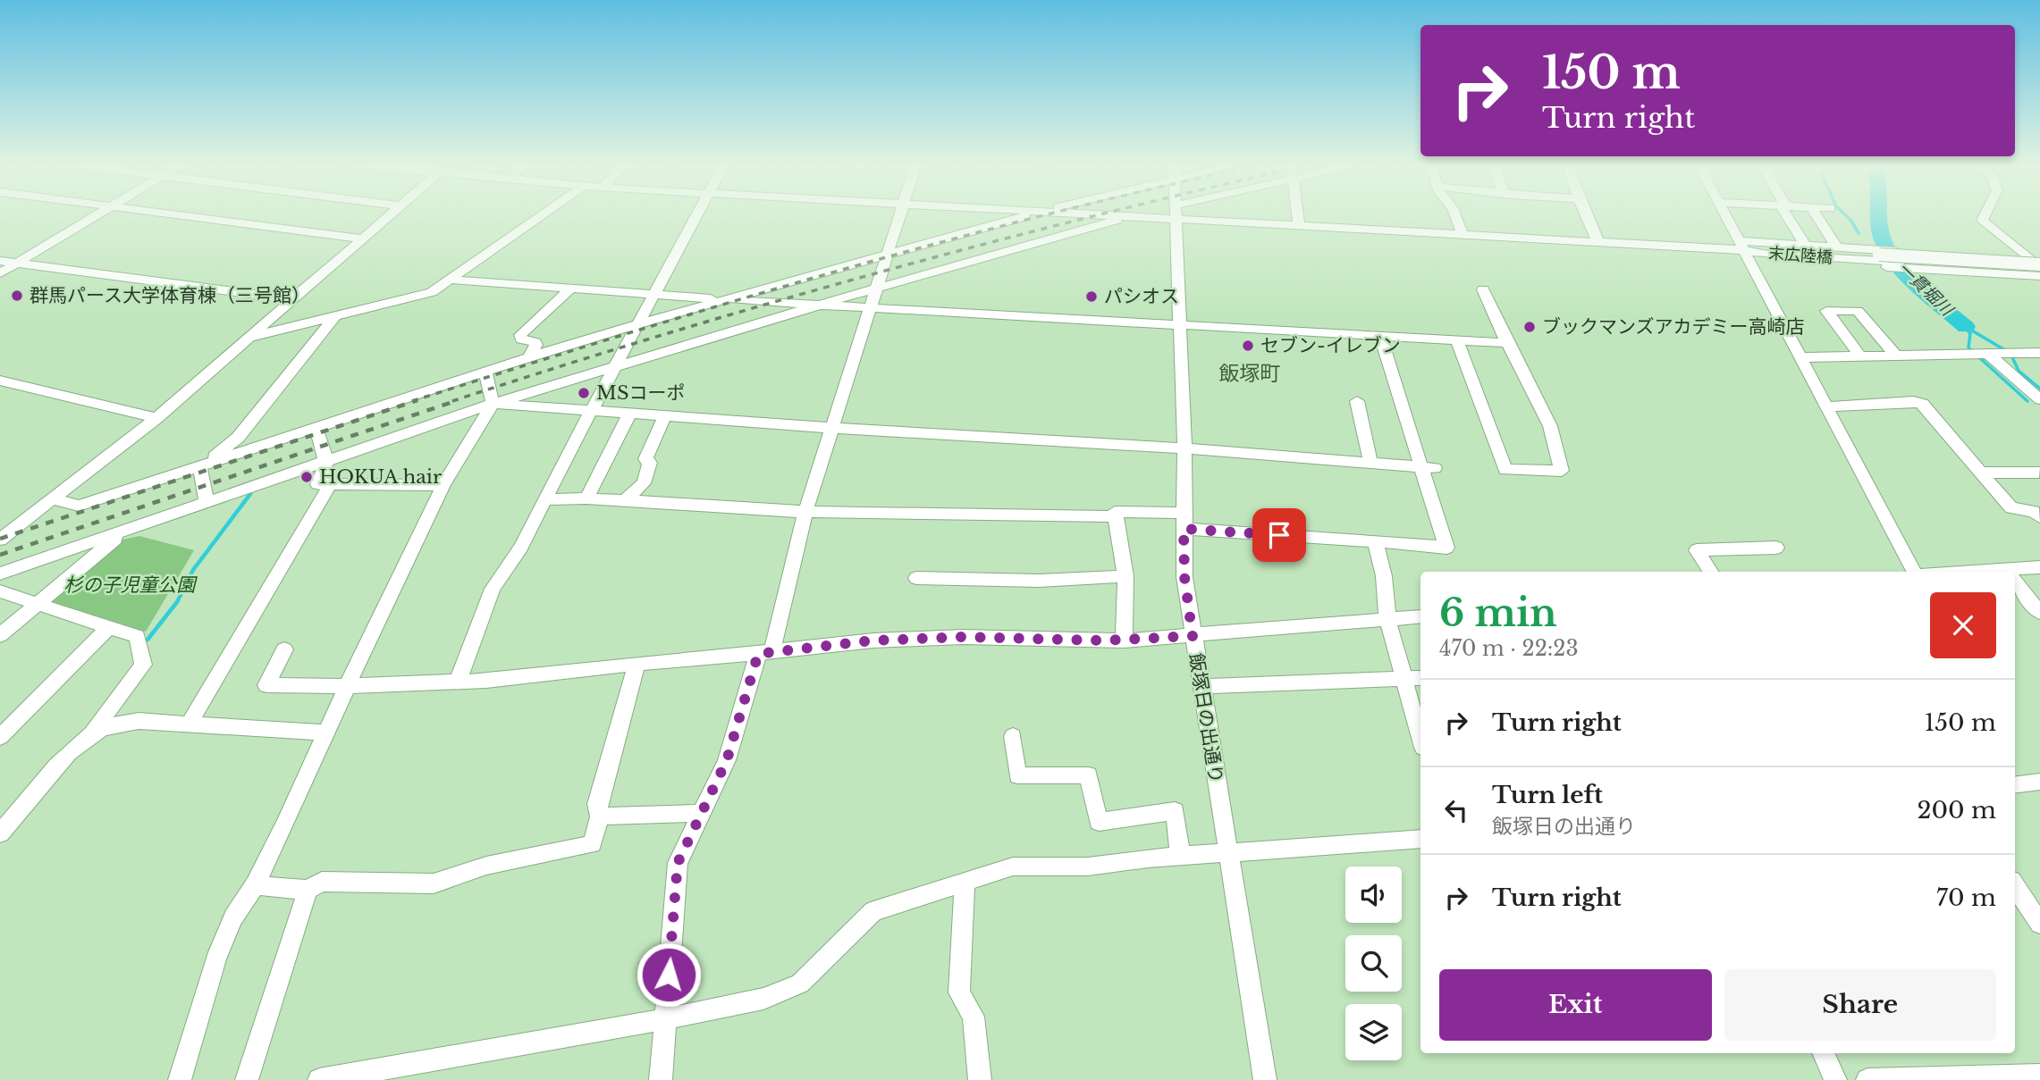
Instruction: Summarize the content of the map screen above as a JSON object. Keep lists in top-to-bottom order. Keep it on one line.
{"streets":{"street":["末広陸橋","飯塚日の出通り"]},"districts":["飯塚町"],"water":["一貫堀川"],"parks":["杉の子児童公園"],"places":["群馬パース大学体育棟（三号館）","パシオス","ブックマンズアカデミー高崎店","セブン-イレブン","MSコーポ","HOKUA hair"],"page":{"turn":["150 m","Turn right"],"heading":["6 min","470 m · 22:23"],"list":[{"name":"Turn right","value":"150 m"},{"name":"Turn left","note":"飯塚日の出通り","value":"200 m"},{"name":"Turn right","value":"70 m"}],"buttons":["Exit","Share"]}}
